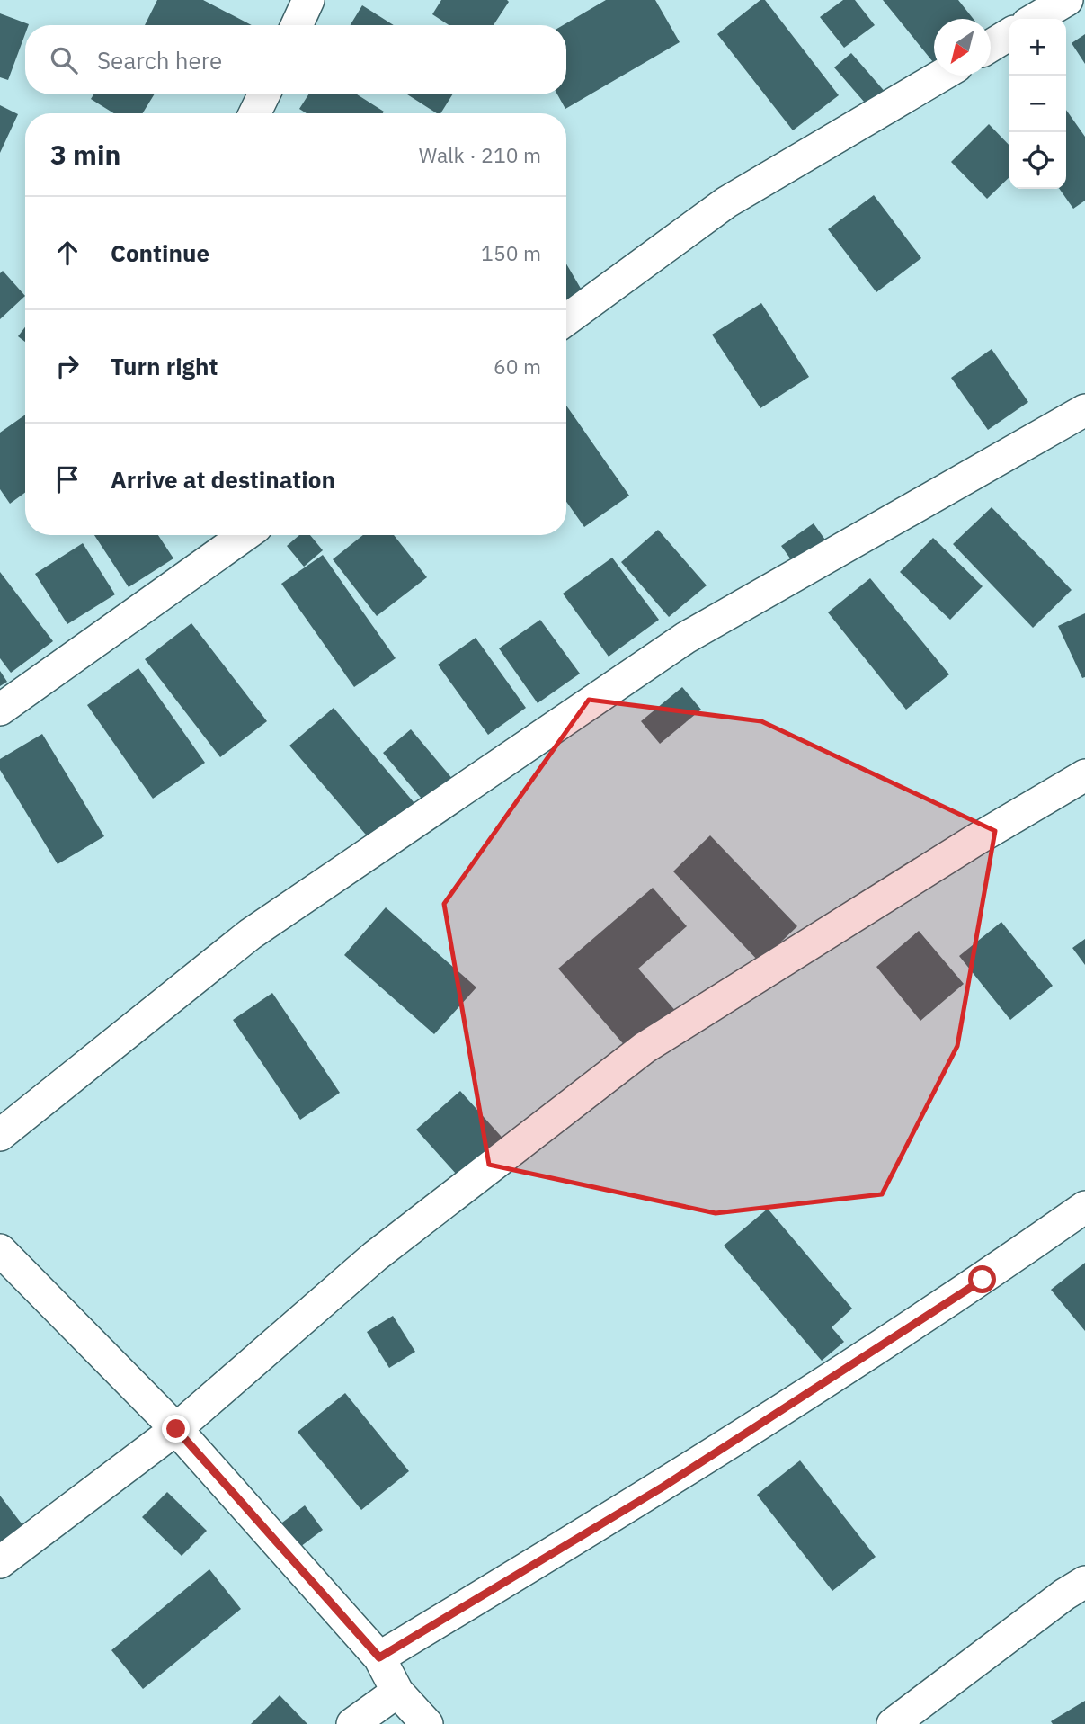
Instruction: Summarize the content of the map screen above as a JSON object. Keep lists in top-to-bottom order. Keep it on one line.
{"north":"bottom left","page":{"map_buttons":["+","−"],"search":"Search here","heading":["3 min","Walk · 210 m"],"list":[["Continue","150 m"],["Turn right","60 m"],"Arrive at destination"]}}
